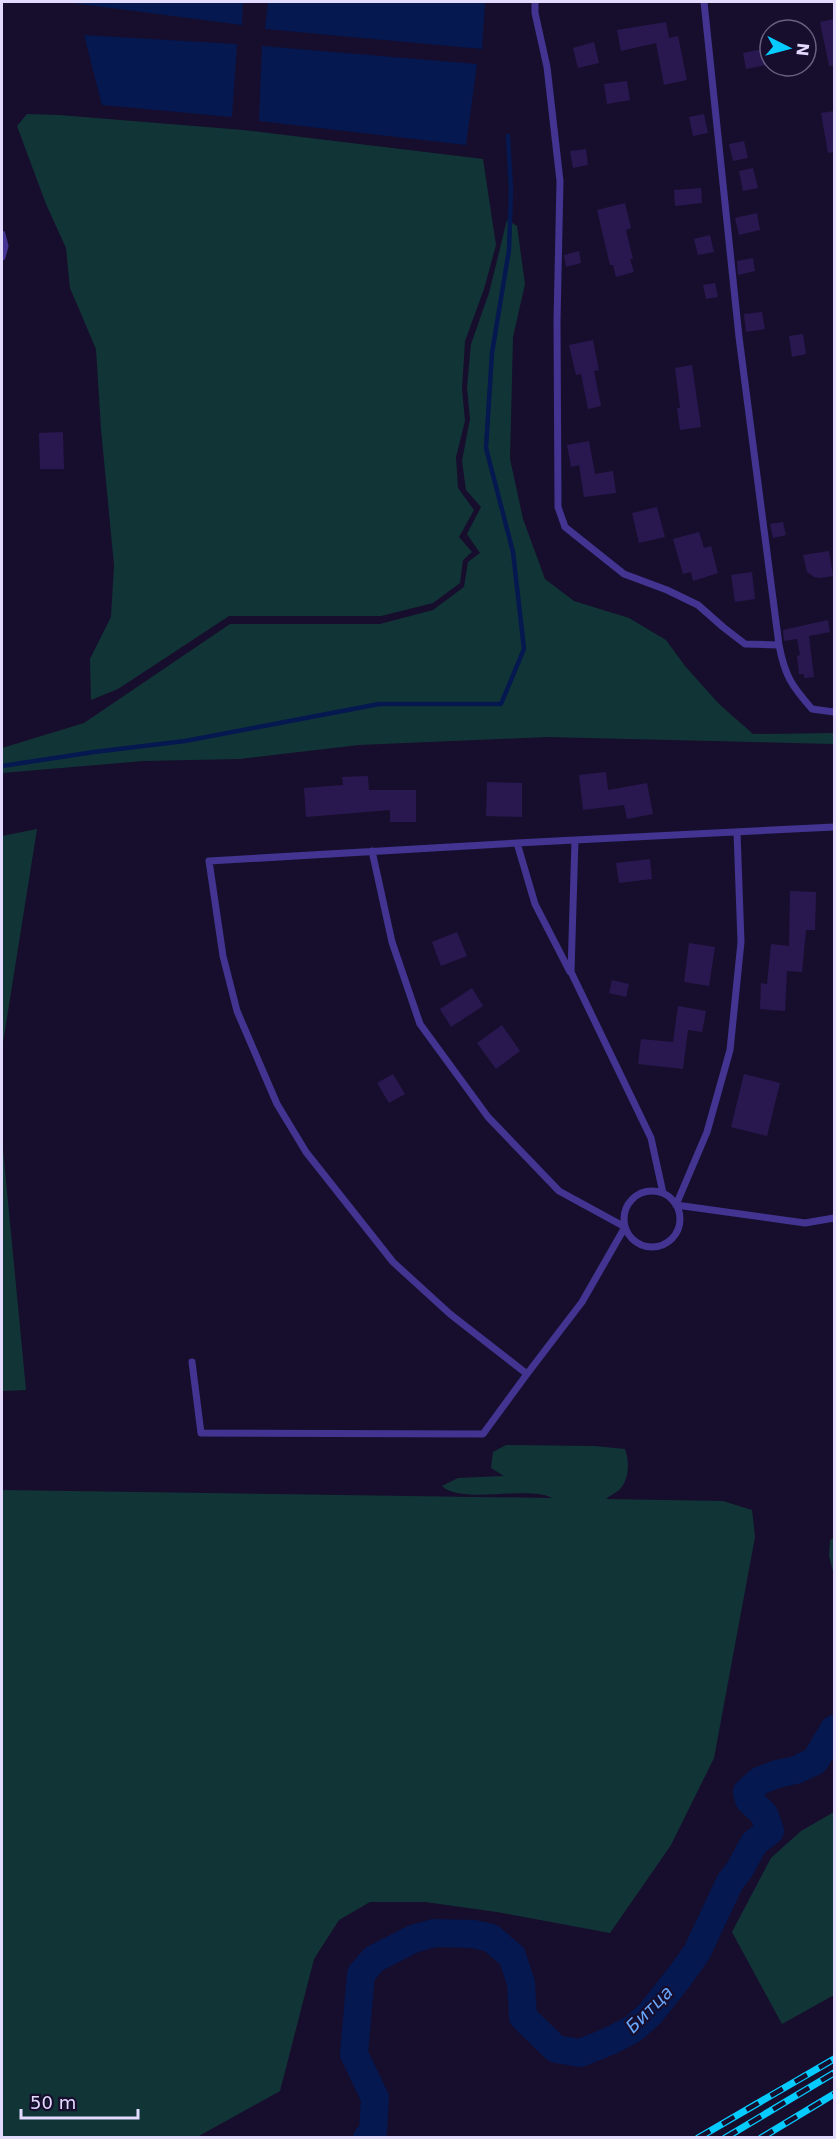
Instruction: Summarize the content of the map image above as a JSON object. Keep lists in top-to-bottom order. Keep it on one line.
{"water":["Битца"],"scale_bar":"50 m","north":"right"}
